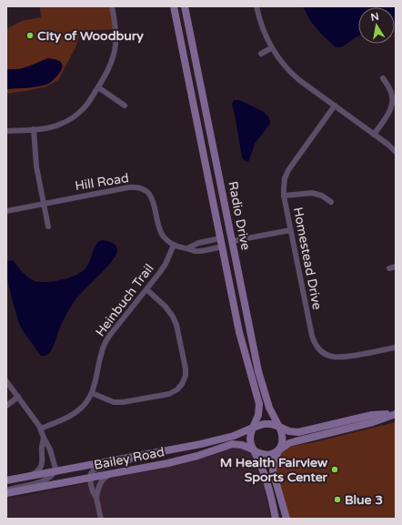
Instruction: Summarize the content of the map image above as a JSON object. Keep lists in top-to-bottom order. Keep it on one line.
{"streets":{"main road":["Radio Drive","Bailey Road"],"street":["Hill Road","Homestead Drive","Heinbuch Trail"]},"crossings":[["Hill Road","Radio Drive"],["Hill Road","Heinbuch Trail"],["Radio Drive","Bailey Road"]],"places":["City of Woodbury","M Health Fairview Sports Center","Blue 3"],"north":"top"}
